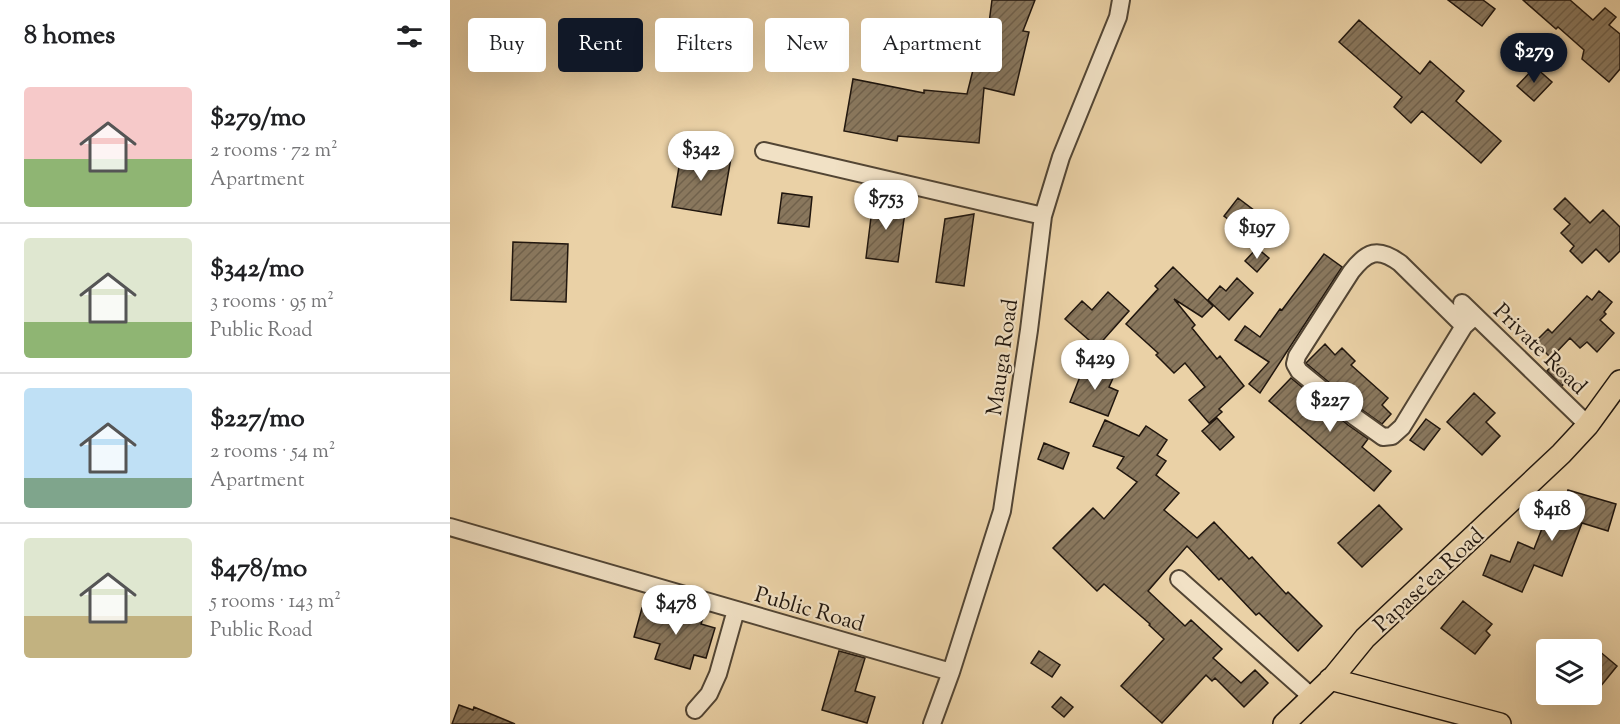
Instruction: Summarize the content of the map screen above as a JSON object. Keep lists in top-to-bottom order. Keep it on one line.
{"streets":{"main road":["Papase'ea Road"],"street":["Private Road","Mauga Road","Public Road"]},"crossings":[["Private Road","Papase'ea Road"],["Mauga Road","Public Road"]],"page":{"heading":"8 homes","chip":["Buy","Rent","Filters","New","Apartment"],"price":["$279","$342","$753","$197","$429","$227","$418","$478"],"list":[{"name":"$279/mo","note":"2 rooms · 72 m² · Apartment"},{"name":"$342/mo","note":"3 rooms · 95 m² · Public Road"},{"name":"$227/mo","note":"2 rooms · 54 m² · Apartment"},{"name":"$478/mo","note":"5 rooms · 143 m² · Public Road"}]}}
